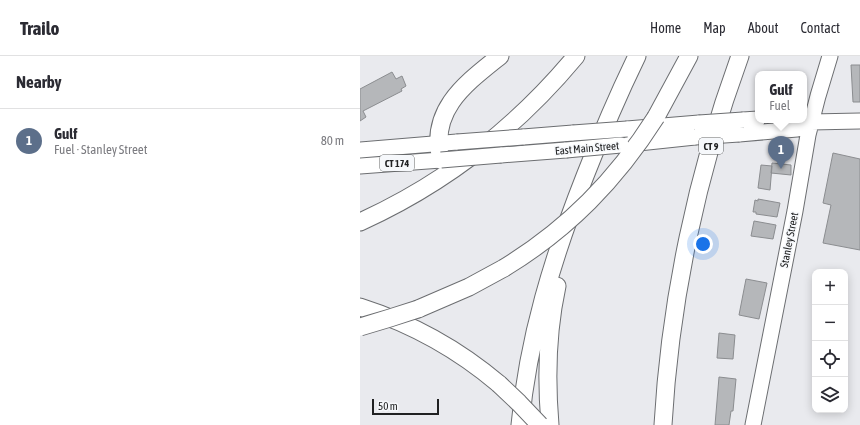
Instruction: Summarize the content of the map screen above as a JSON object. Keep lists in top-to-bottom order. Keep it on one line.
{"streets":{"highway":["CT 9"],"main road":["East Main Street","CT 174","Stanley Street"]},"crossings":[["East Main Street","Stanley Street"]],"scale_bar":"50 m","page":{"header":"Trailo","nav":["Home","Map","About","Contact"],"heading":"Nearby","popup":["Gulf","Fuel"],"list":[{"mark":"1","name":"Gulf","note":"Fuel · Stanley Street","value":"80 m"}],"pins":"1","map_buttons":["+","−"],"scale":"50 m"}}
